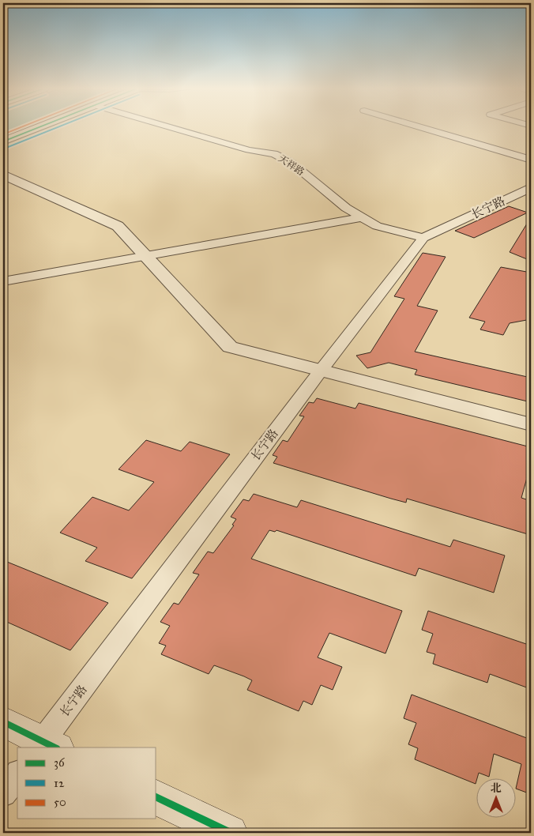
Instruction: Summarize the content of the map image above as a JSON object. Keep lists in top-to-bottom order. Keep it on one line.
{"streets":{"street":["天祥路","长宁路"]},"crossings":[["天祥路","长宁路"]],"lines":["transit line 36","transit line 12","transit line 50"],"legend":["36","12","50"],"north":"top"}
